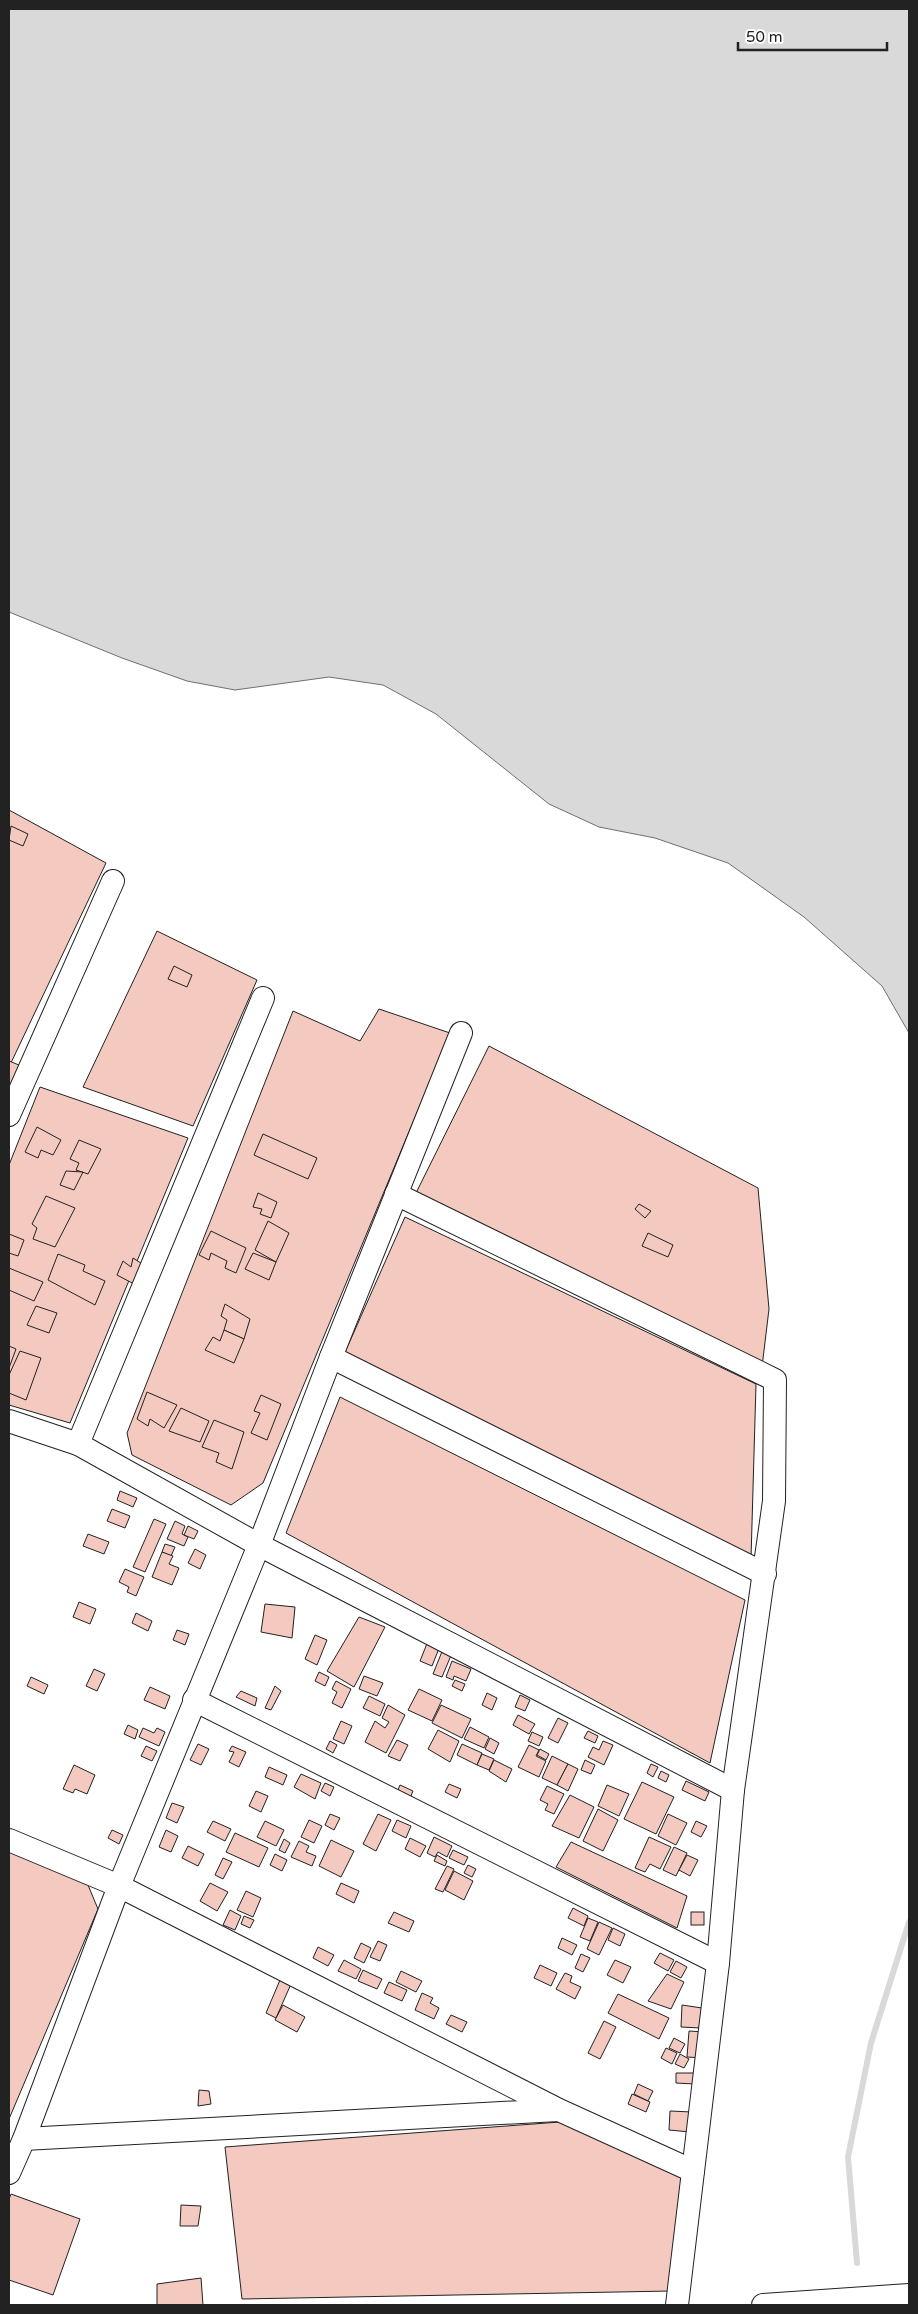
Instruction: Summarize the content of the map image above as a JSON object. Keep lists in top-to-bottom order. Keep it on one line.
{"scale_bar":"50 m"}
